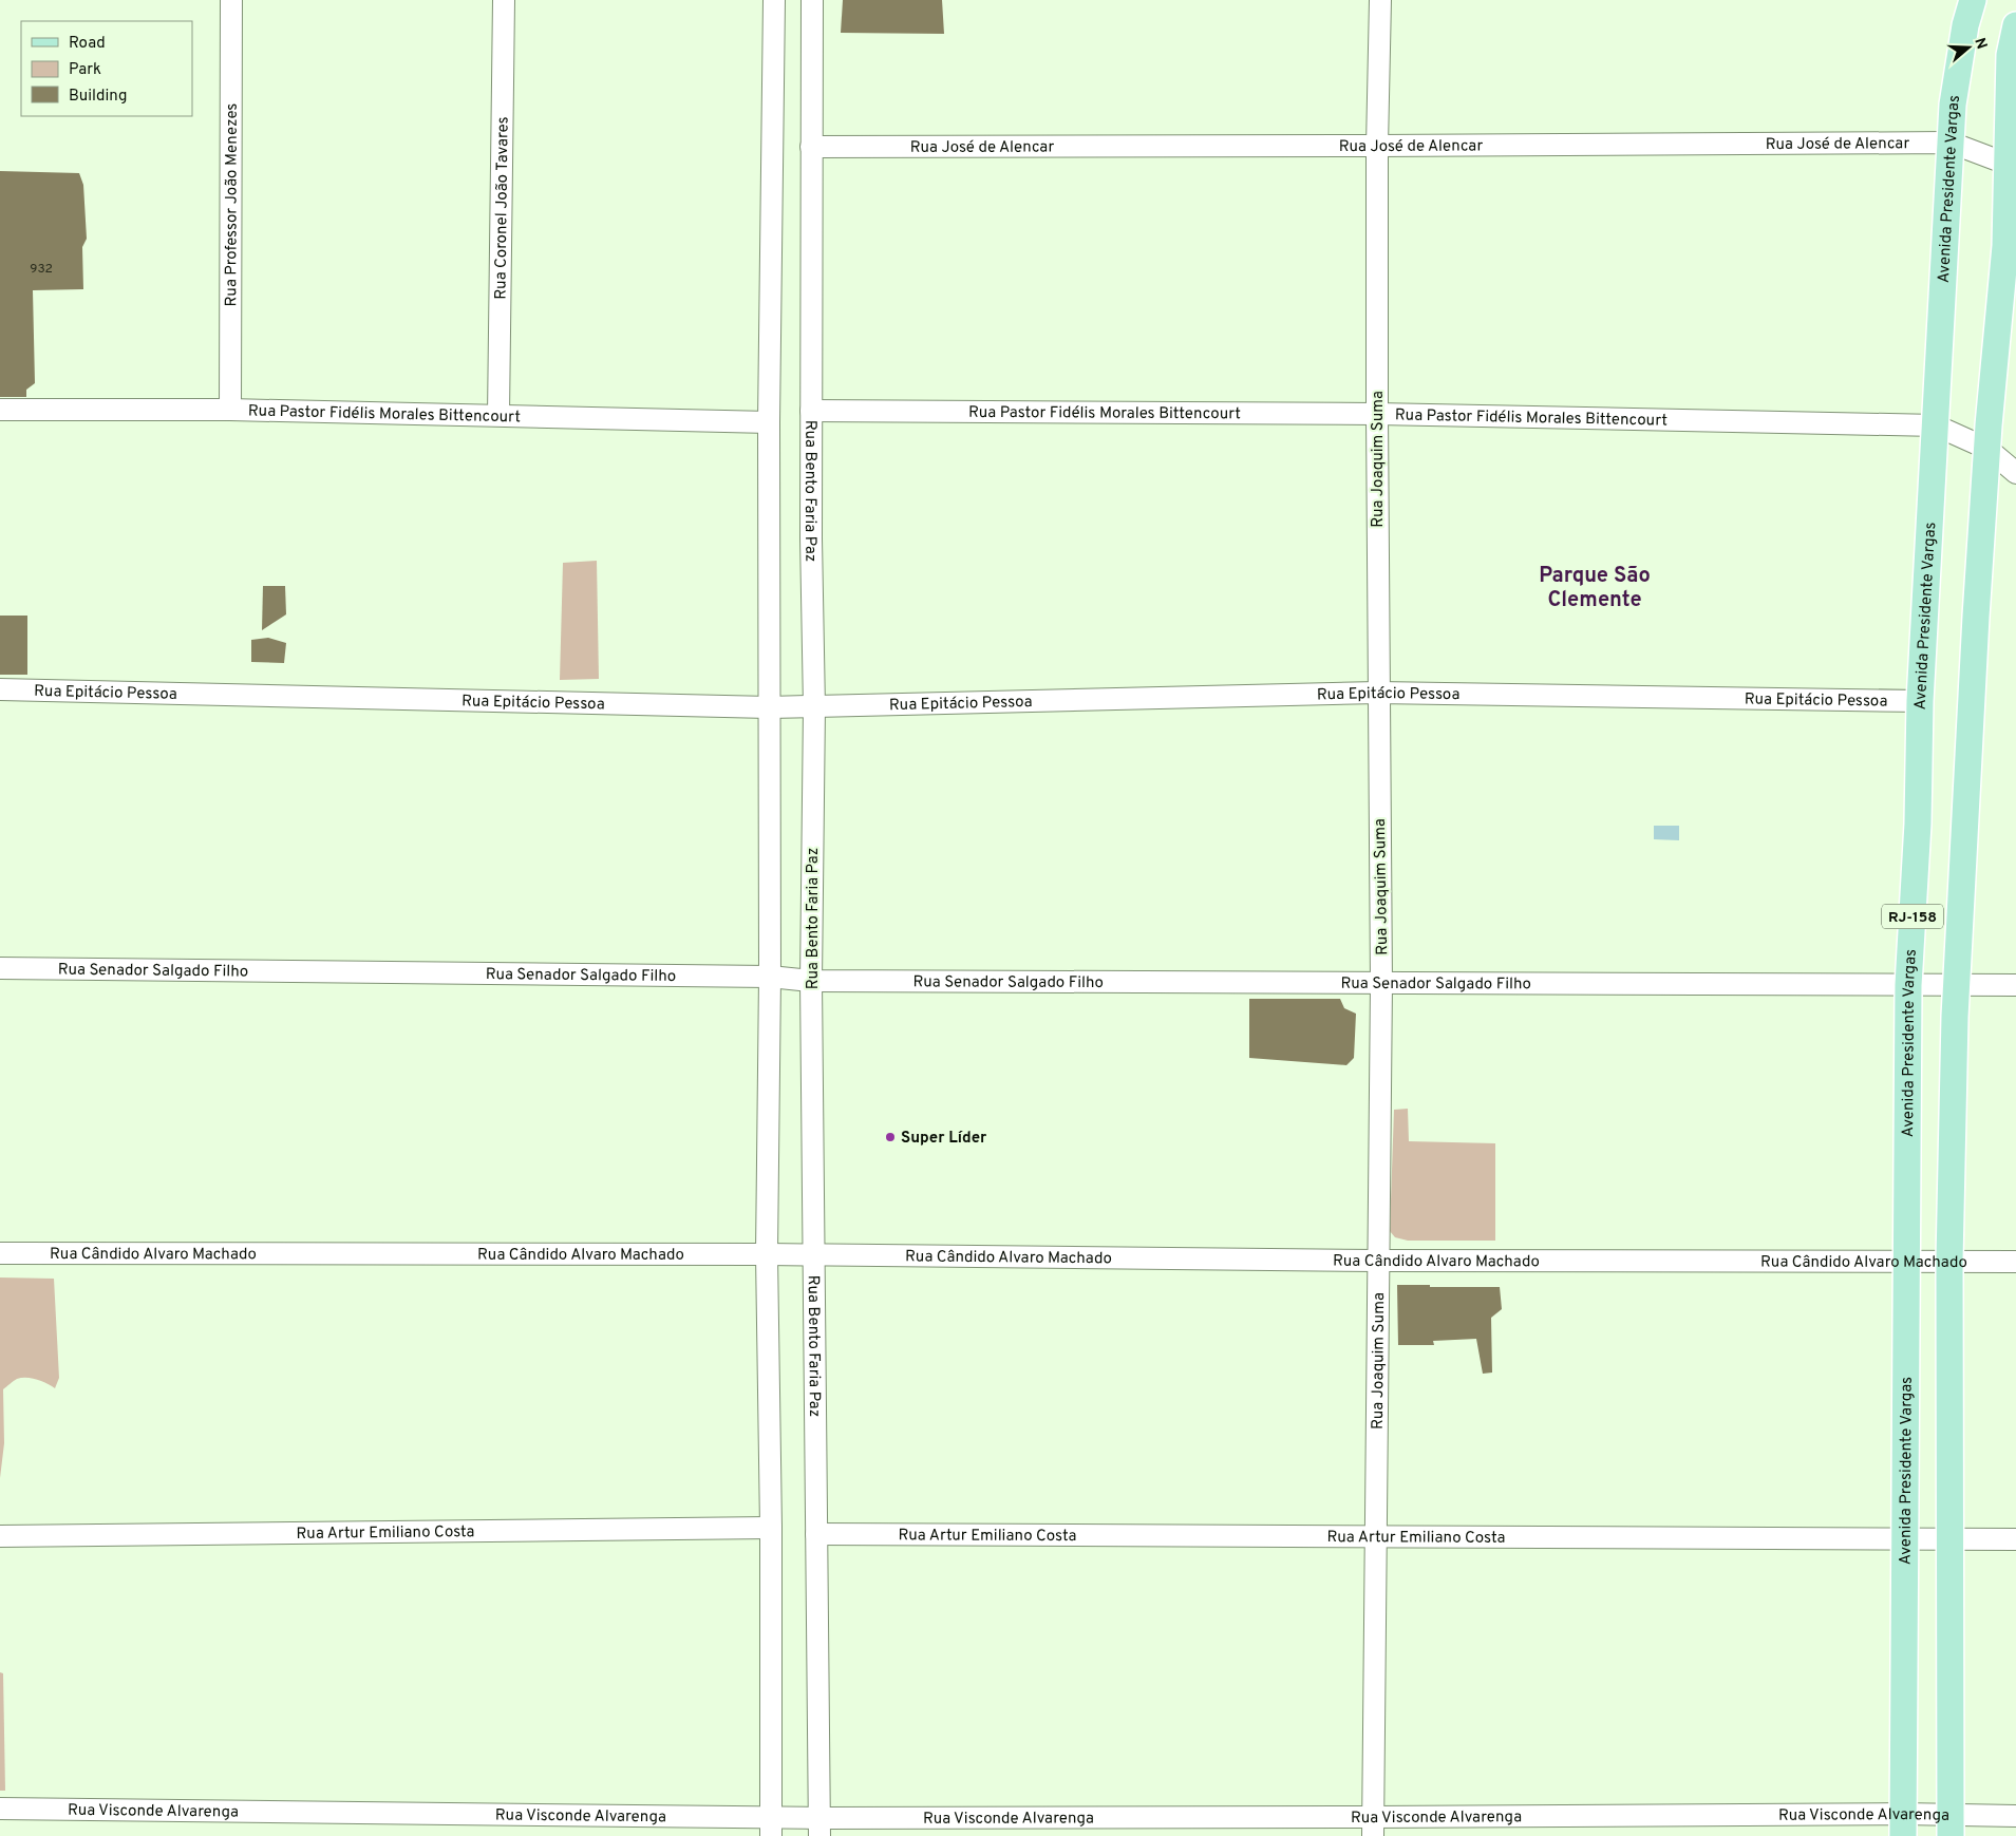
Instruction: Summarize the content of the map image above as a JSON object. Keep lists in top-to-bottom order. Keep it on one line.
{"streets":{"main road":["Avenida Presidente Vargas","RJ-158"],"street":["Rua José de Alencar","Rua Professor João Menezes","Rua Coronel João Tavares","Rua Pastor Fidélis Morales Bittencourt","Rua Joaquim Suma","Rua Bento Faria Paz","Rua Epitácio Pessoa","Rua Senador Salgado Filho","Rua Cândido Alvaro Machado","Rua Artur Emiliano Costa","Rua Visconde Alvarenga"]},"crossings":[["Rua José de Alencar","Avenida Presidente Vargas"],["Rua José de Alencar","Rua Joaquim Suma"],["Rua José de Alencar","Rua Bento Faria Paz"],["Rua José de Alencar","RJ-158"],["Avenida Presidente Vargas","Rua Pastor Fidélis Morales Bittencourt"],["Avenida Presidente Vargas","Rua Epitácio Pessoa"],["Avenida Presidente Vargas","Rua Senador Salgado Filho"],["Avenida Presidente Vargas","Rua Cândido Alvaro Machado"],["Avenida Presidente Vargas","Rua Artur Emiliano Costa"],["Avenida Presidente Vargas","Rua Visconde Alvarenga"],["Rua Professor João Menezes","Rua Pastor Fidélis Morales Bittencourt"],["Rua Coronel João Tavares","Rua Pastor Fidélis Morales Bittencourt"],["Rua Pastor Fidélis Morales Bittencourt","Rua Joaquim Suma"],["Rua Pastor Fidélis Morales Bittencourt","Rua Bento Faria Paz"],["Rua Joaquim Suma","Rua Epitácio Pessoa"],["Rua Joaquim Suma","Rua Senador Salgado Filho"],["Rua Joaquim Suma","Rua Cândido Alvaro Machado"],["Rua Joaquim Suma","Rua Artur Emiliano Costa"],["Rua Joaquim Suma","Rua Visconde Alvarenga"],["Rua Bento Faria Paz","Rua Epitácio Pessoa"],["Rua Bento Faria Paz","Rua Senador Salgado Filho"],["Rua Bento Faria Paz","Rua Cândido Alvaro Machado"],["Rua Bento Faria Paz","Rua Artur Emiliano Costa"],["Rua Bento Faria Paz","Rua Visconde Alvarenga"],["RJ-158","Rua Senador Salgado Filho"],["RJ-158","Rua Cândido Alvaro Machado"],["RJ-158","Rua Artur Emiliano Costa"],["RJ-158","Rua Visconde Alvarenga"]],"districts":["Parque São Clemente"],"places":["Super Líder"],"house_numbers":["932"],"legend":["Road","Park","Building"],"north":"right"}
